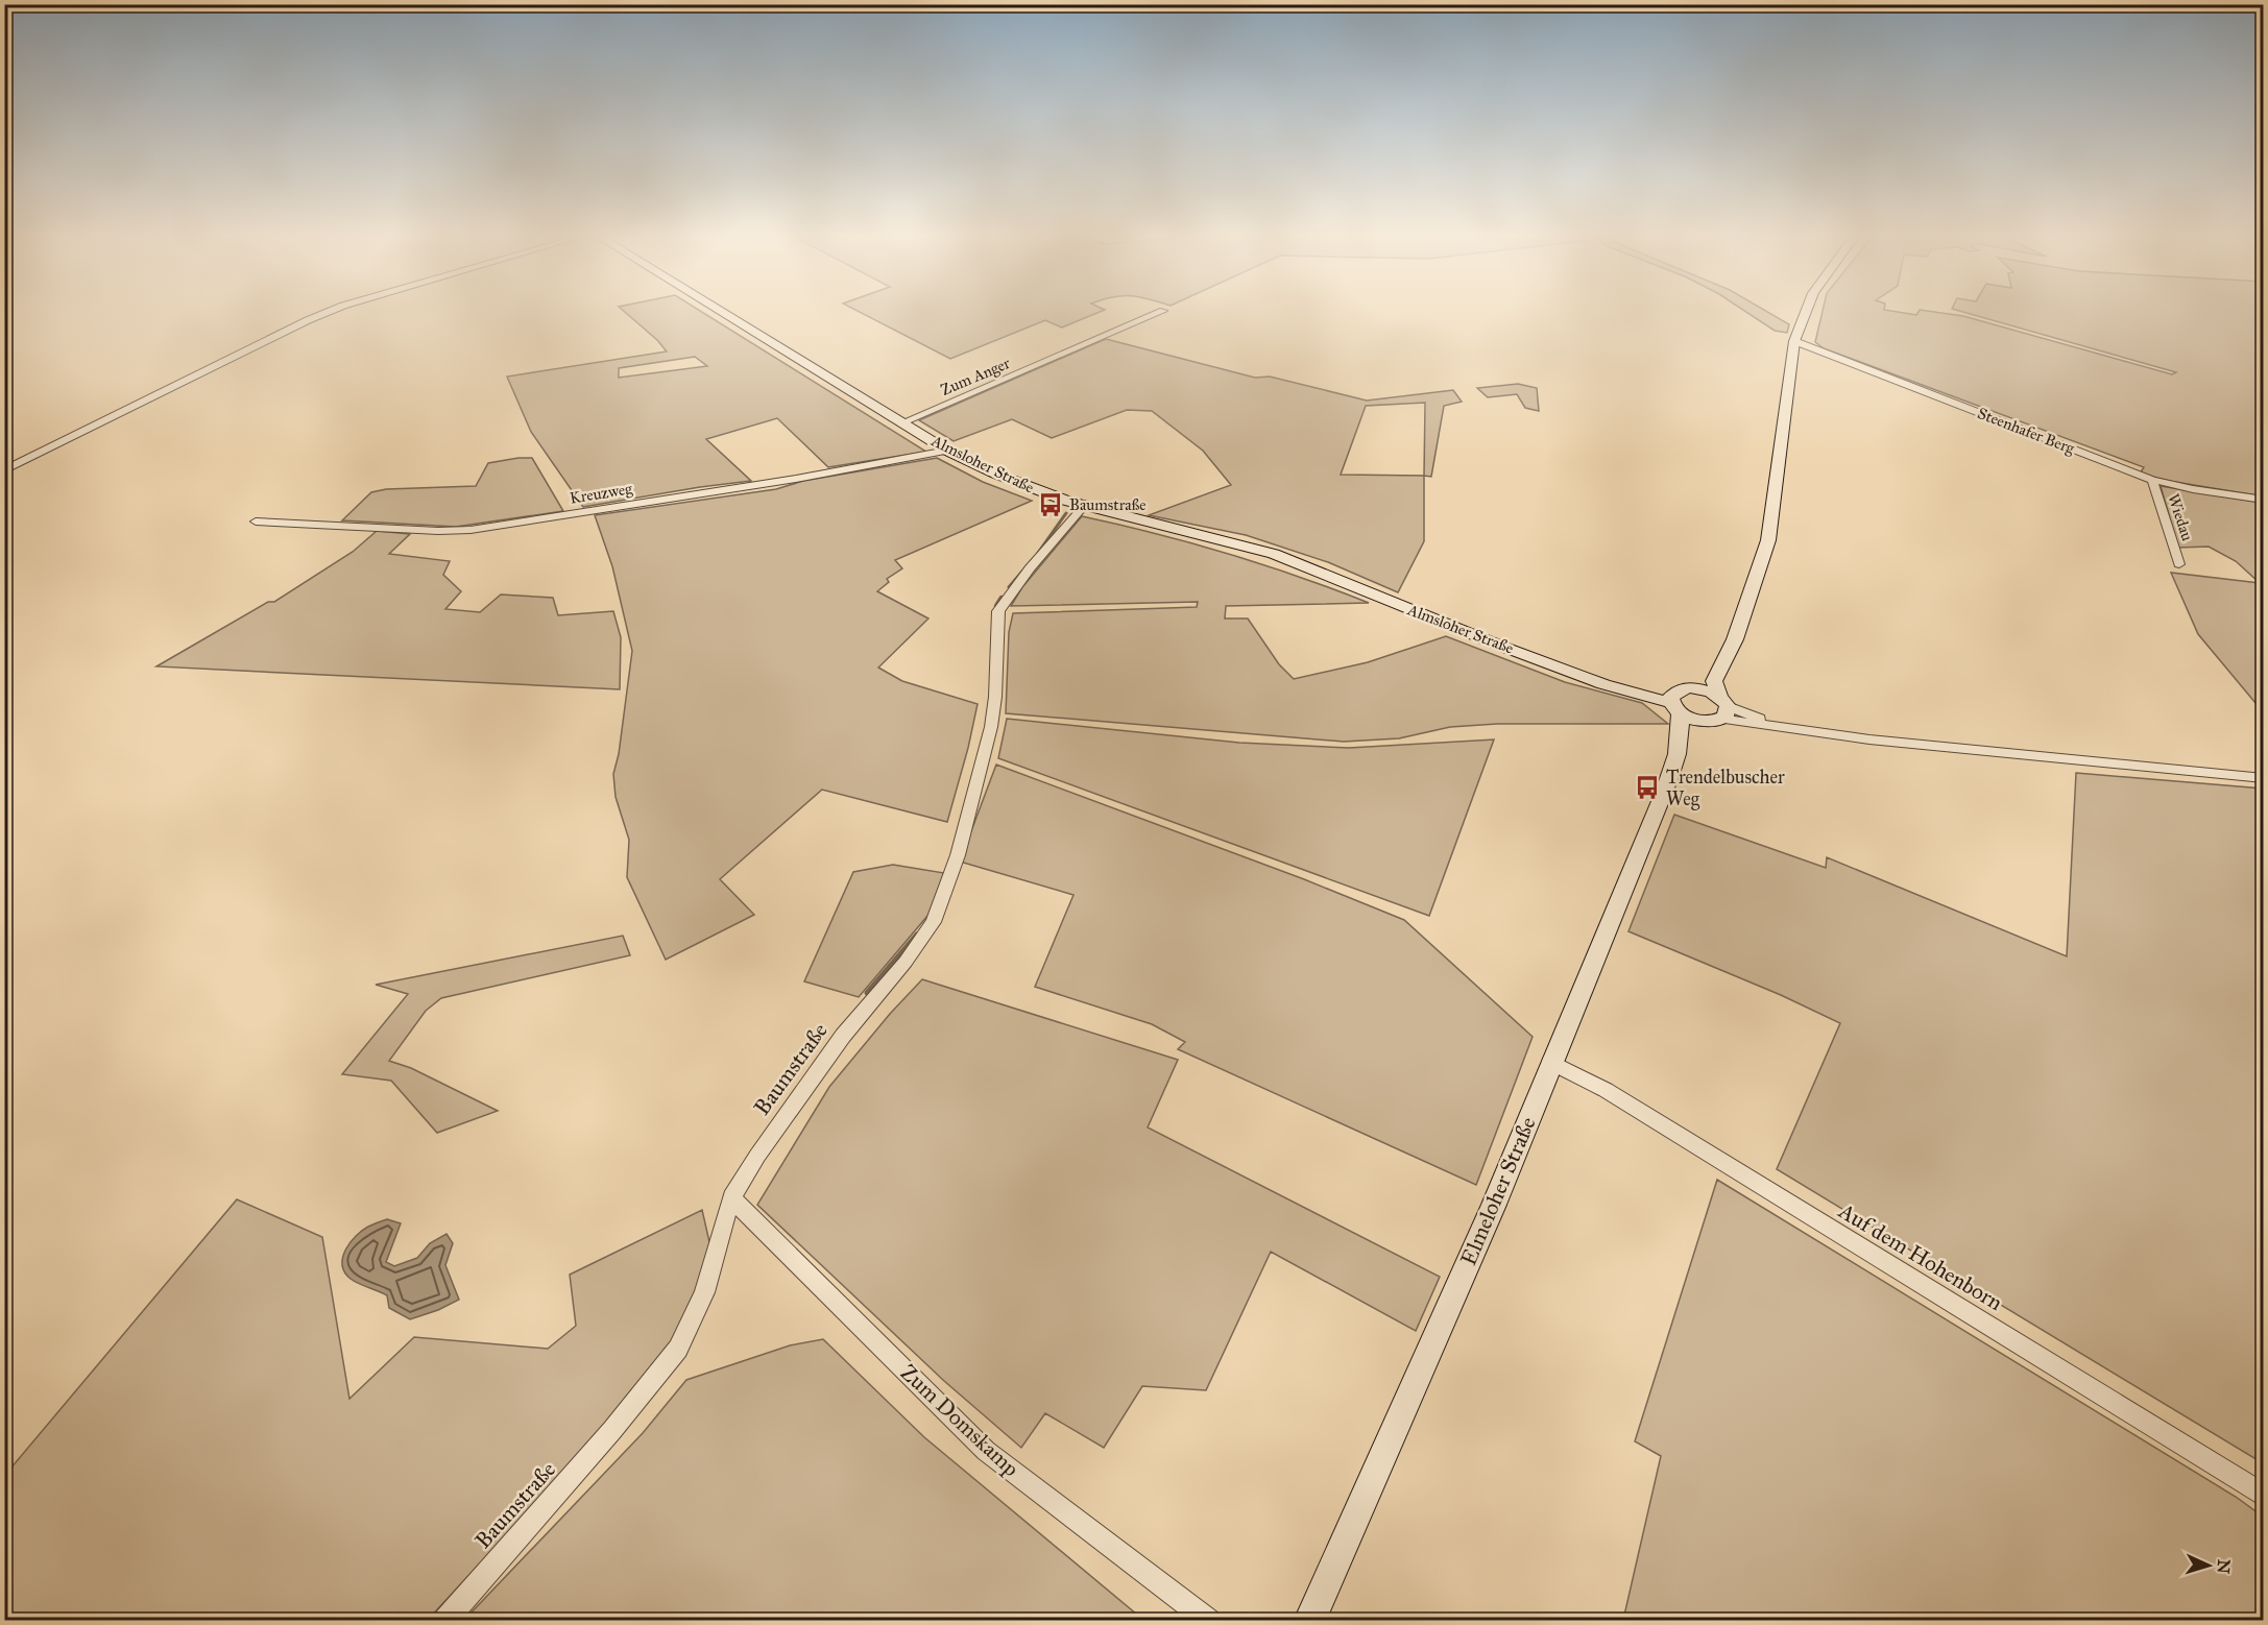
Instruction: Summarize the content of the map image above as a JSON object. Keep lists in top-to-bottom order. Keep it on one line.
{"streets":{"street":["Zum Anger","Steenhafer Berg","Almsloher Straße","Kreuzweg","Wiedau","Baumstraße","Elmeloher Straße","Auf dem Hohenborn","Zum Domskamp"]},"crossings":[["Zum Anger","Almsloher Straße"],["Steenhafer Berg","Wiedau"],["Almsloher Straße","Kreuzweg"],["Almsloher Straße","Baumstraße"],["Almsloher Straße","Elmeloher Straße"],["Baumstraße","Zum Domskamp"],["Elmeloher Straße","Auf dem Hohenborn"]],"places":{"bus stop":["Baumstraße","Trendelbuscher Weg"]},"north":"right"}
